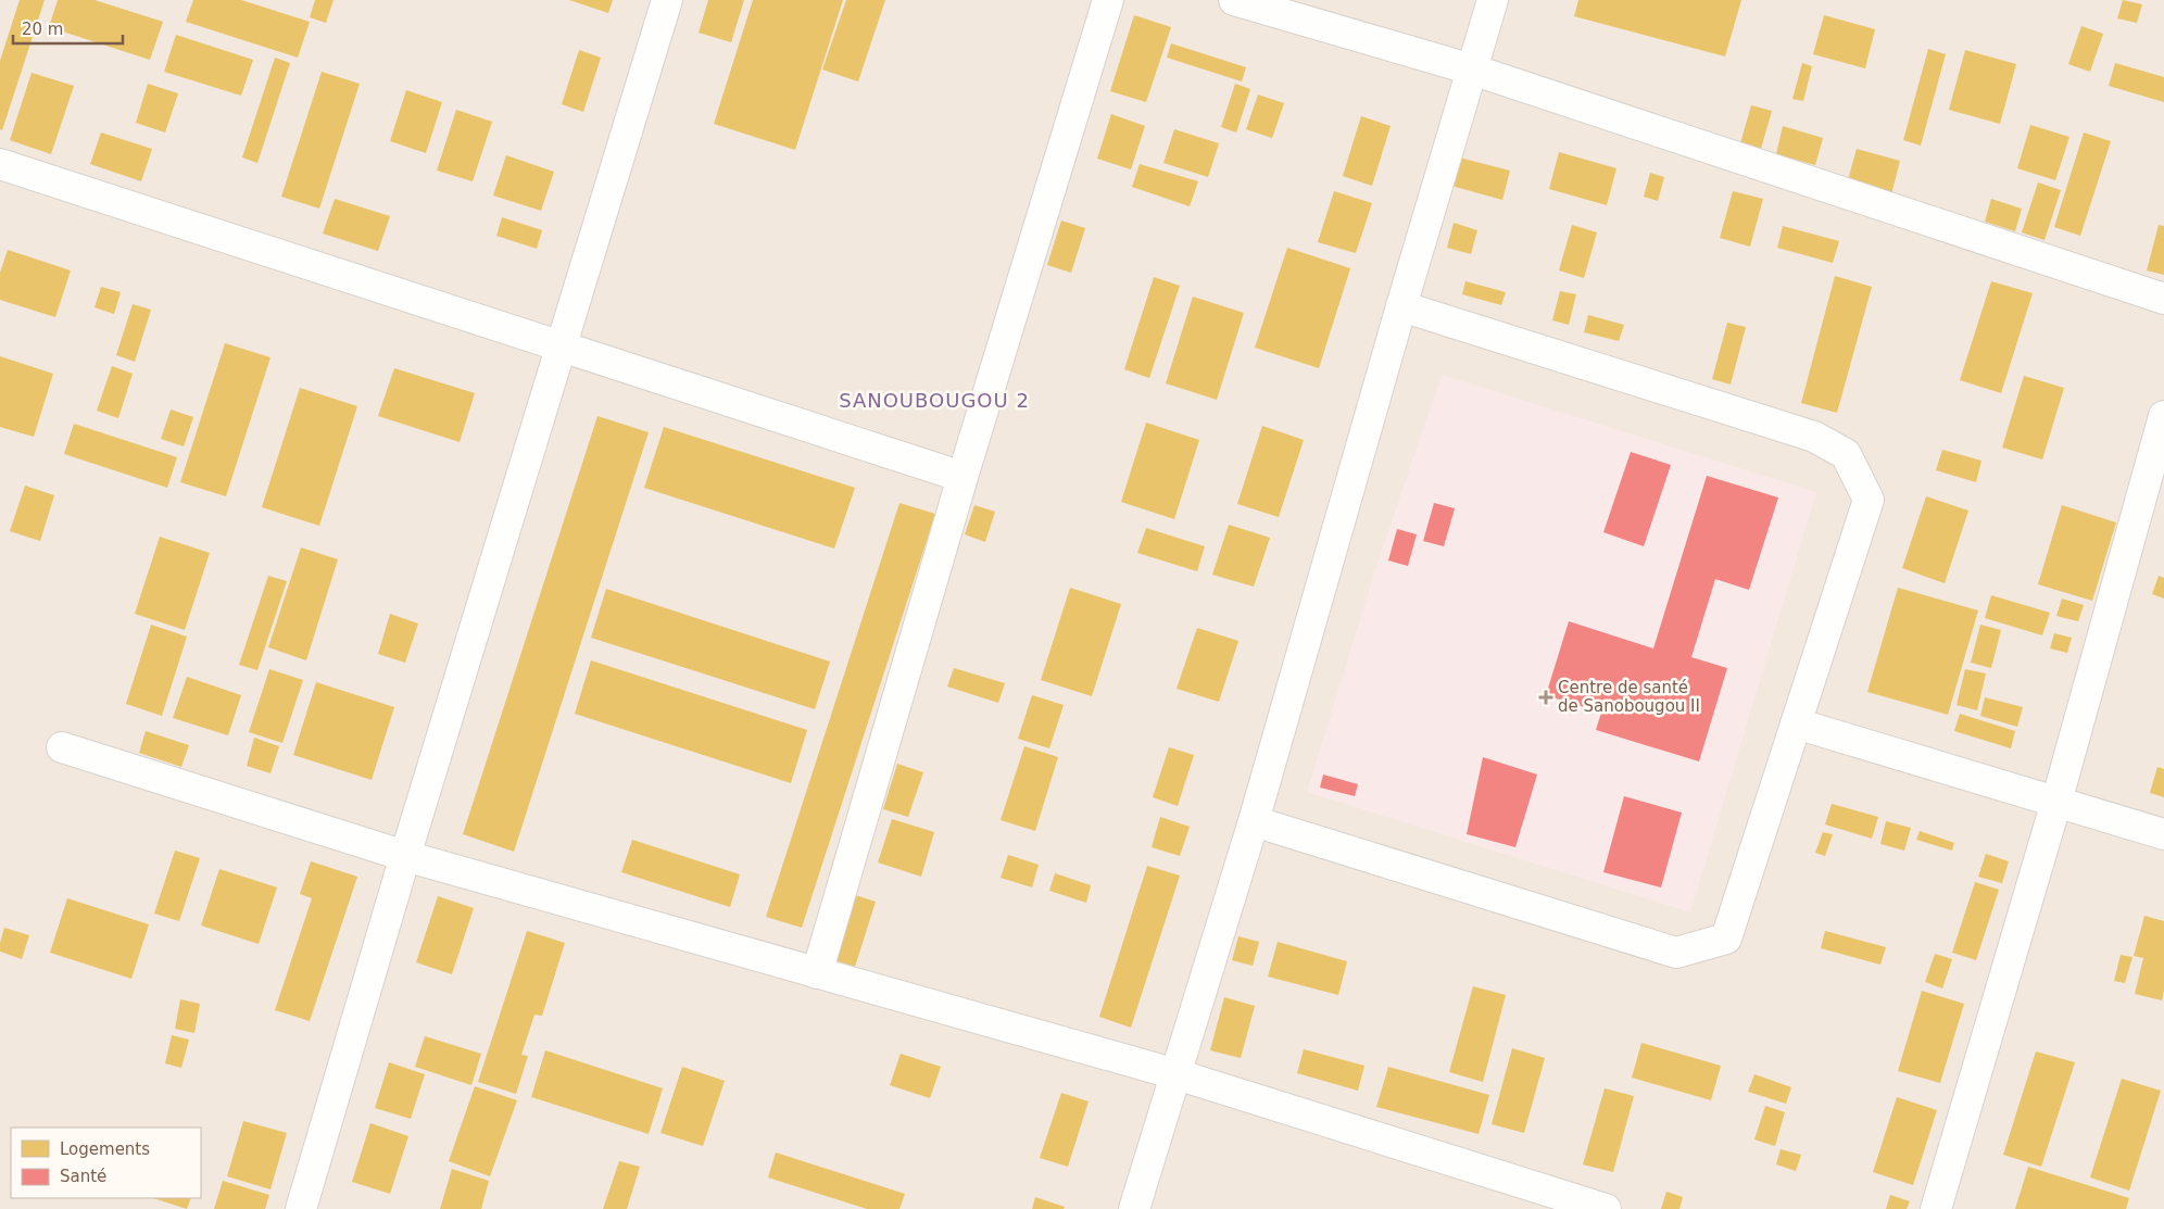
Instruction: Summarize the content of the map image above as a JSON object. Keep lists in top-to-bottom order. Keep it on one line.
{"districts":["SANOUBOUGOU 2"],"places":{"health":["Centre de santé de Sanobougou II"]},"legend":["Logements","Santé"],"scale_bar":"20 m"}
